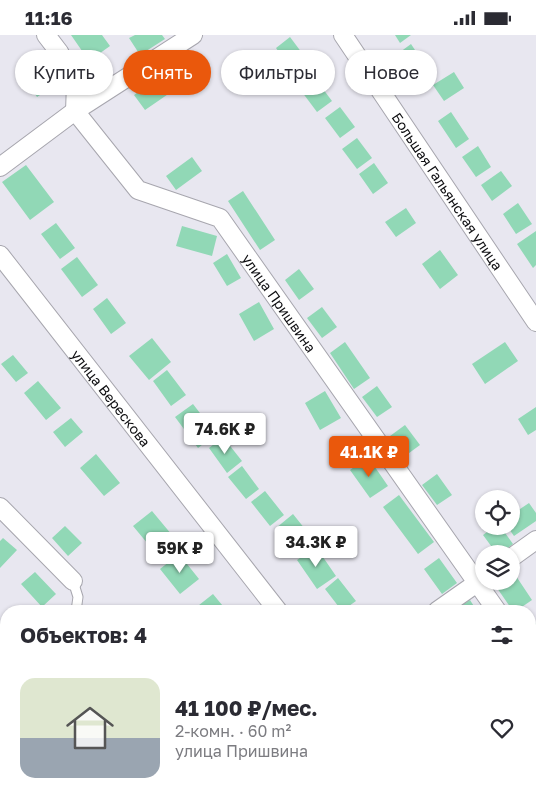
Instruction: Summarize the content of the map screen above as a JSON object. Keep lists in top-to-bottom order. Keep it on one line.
{"streets":{"street":["Большая Гальянская улица","улица Пришвина","улица Верескова"]},"page":{"status":"11:16","chip":["Купить","Снять","Фильтры","Новое"],"price":["74.6K ₽","41.1K ₽","34.3K ₽","59K ₽"],"heading":"Объектов: 4","list":[{"name":"41 100 ₽/мес.","note":"2-комн. · 60 m² · улица Пришвина"}]}}
